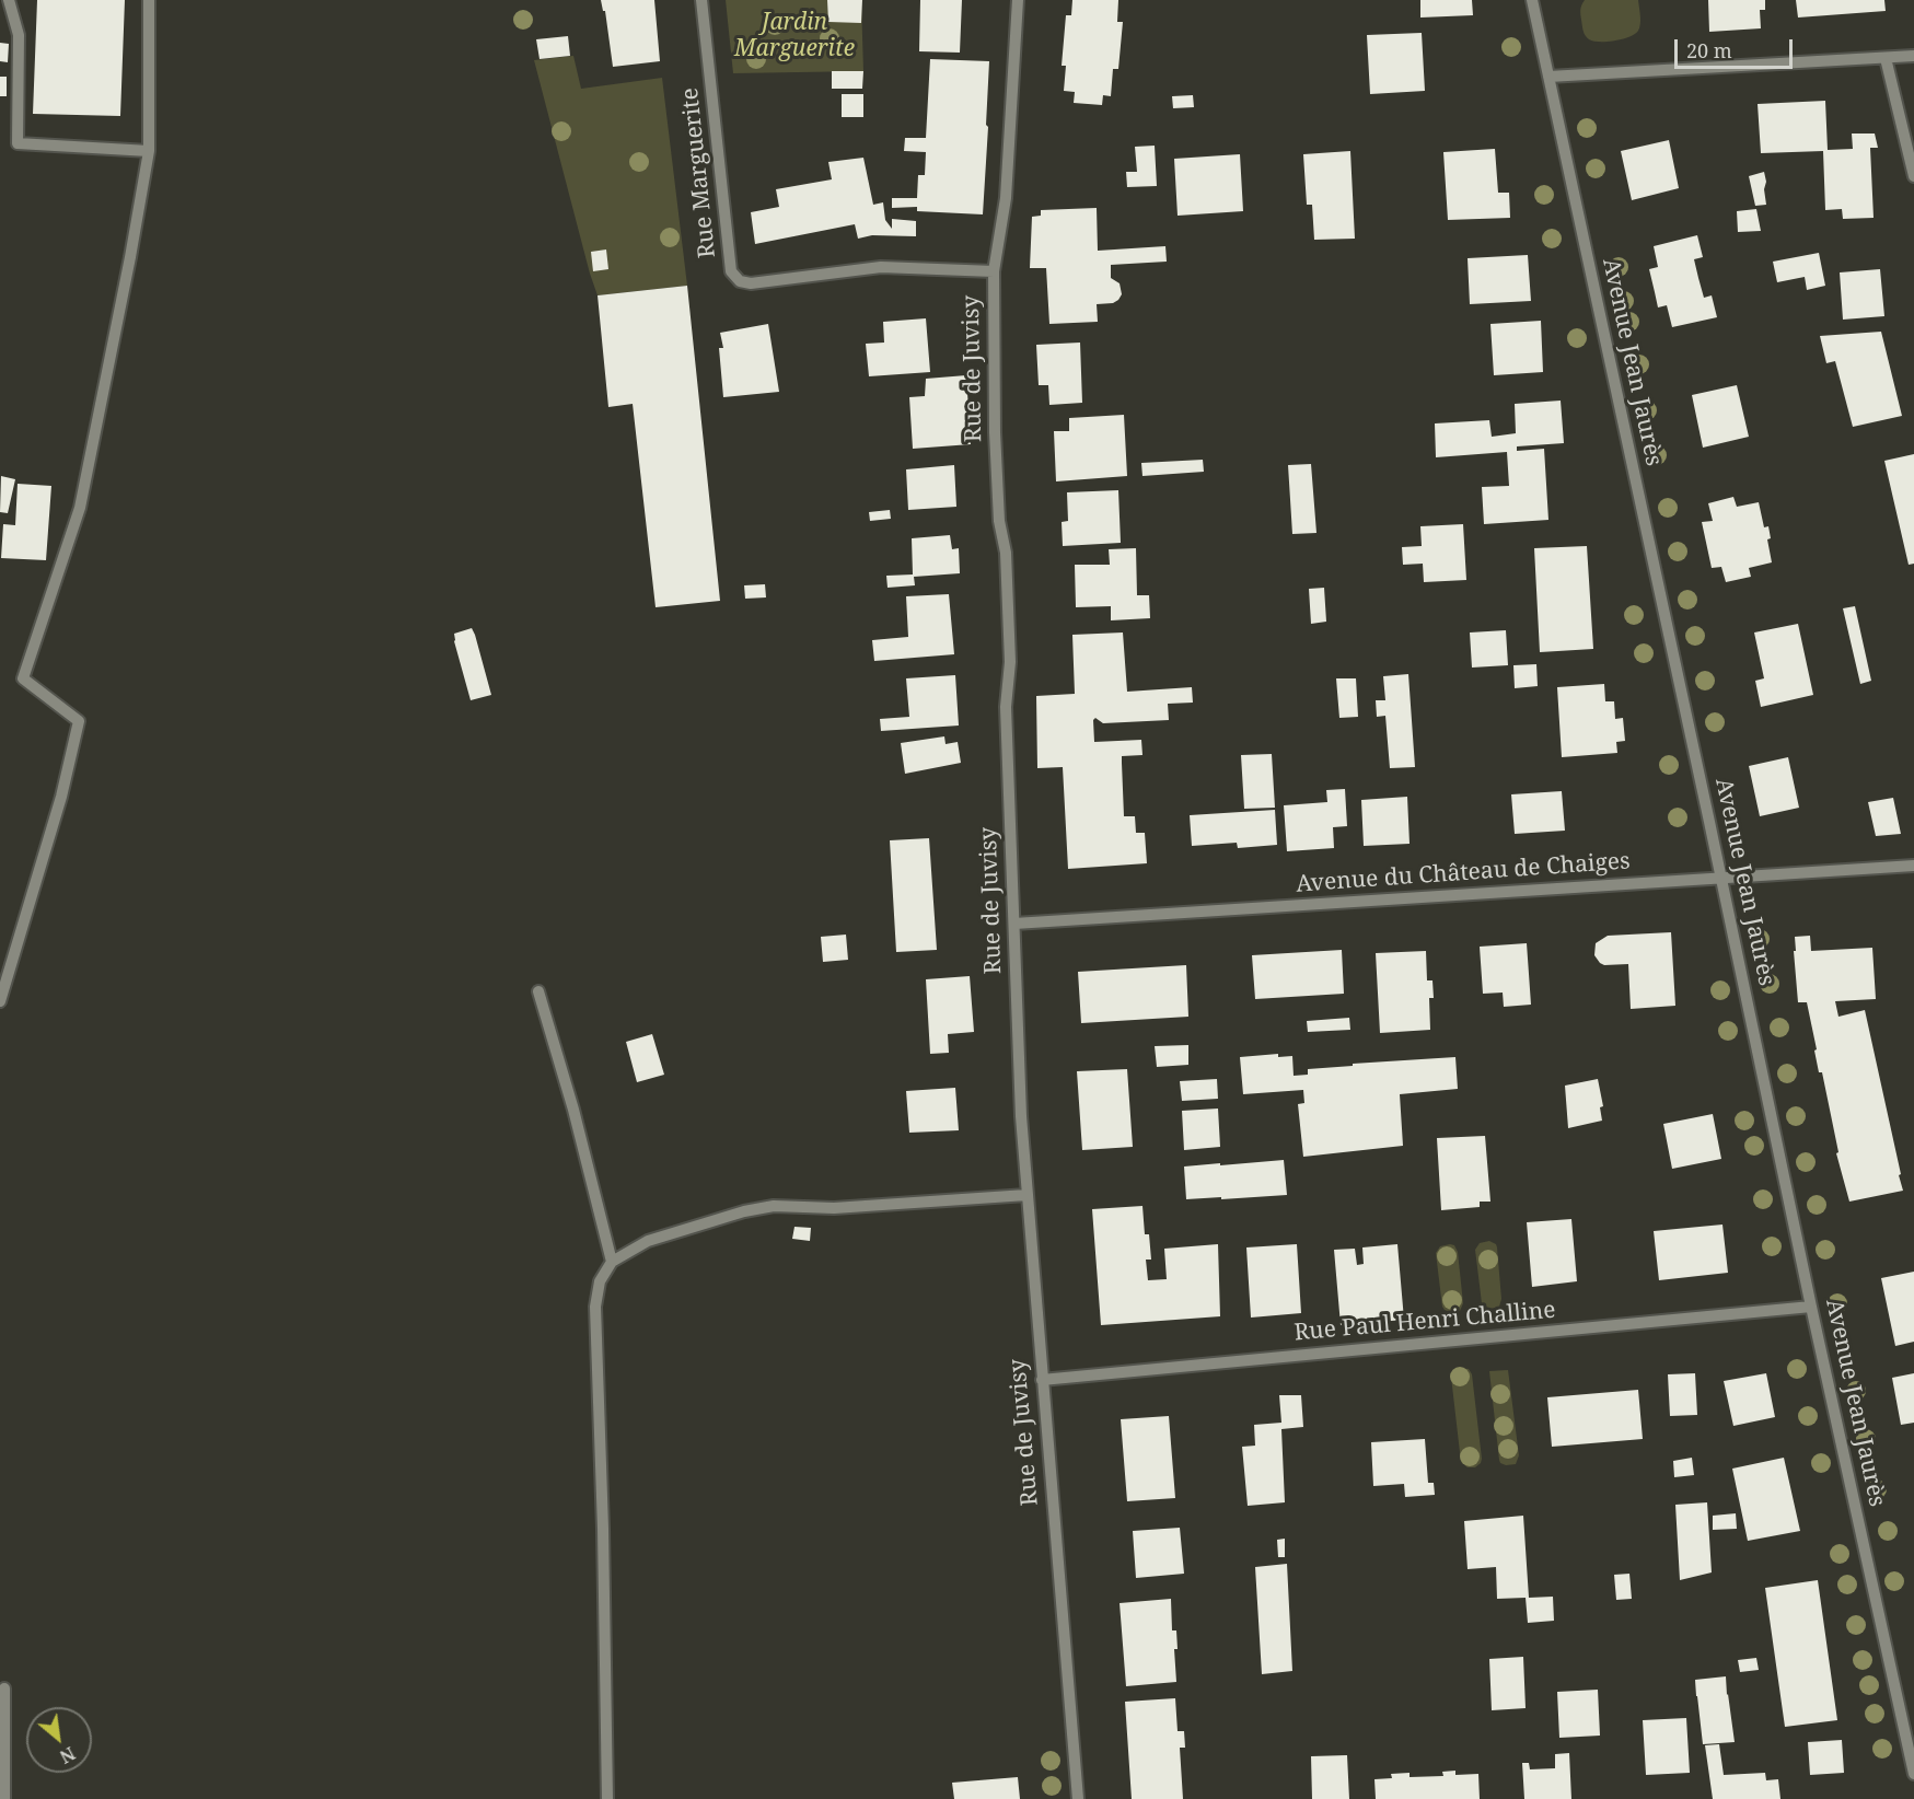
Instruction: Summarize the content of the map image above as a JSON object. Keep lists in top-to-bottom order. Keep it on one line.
{"streets":{"street":["Rue Marguerite","Avenue Jean Jaurès","Rue de Juvisy","Avenue du Château de Chaiges","Rue Paul Henri Challine"]},"crossings":[["Rue Marguerite","Rue de Juvisy"],["Avenue Jean Jaurès","Avenue du Château de Chaiges"],["Avenue Jean Jaurès","Rue Paul Henri Challine"],["Rue de Juvisy","Avenue du Château de Chaiges"],["Rue de Juvisy","Rue Paul Henri Challine"]],"parks":["Jardin Marguerite"],"scale_bar":"20 m","north":"bottom right"}
